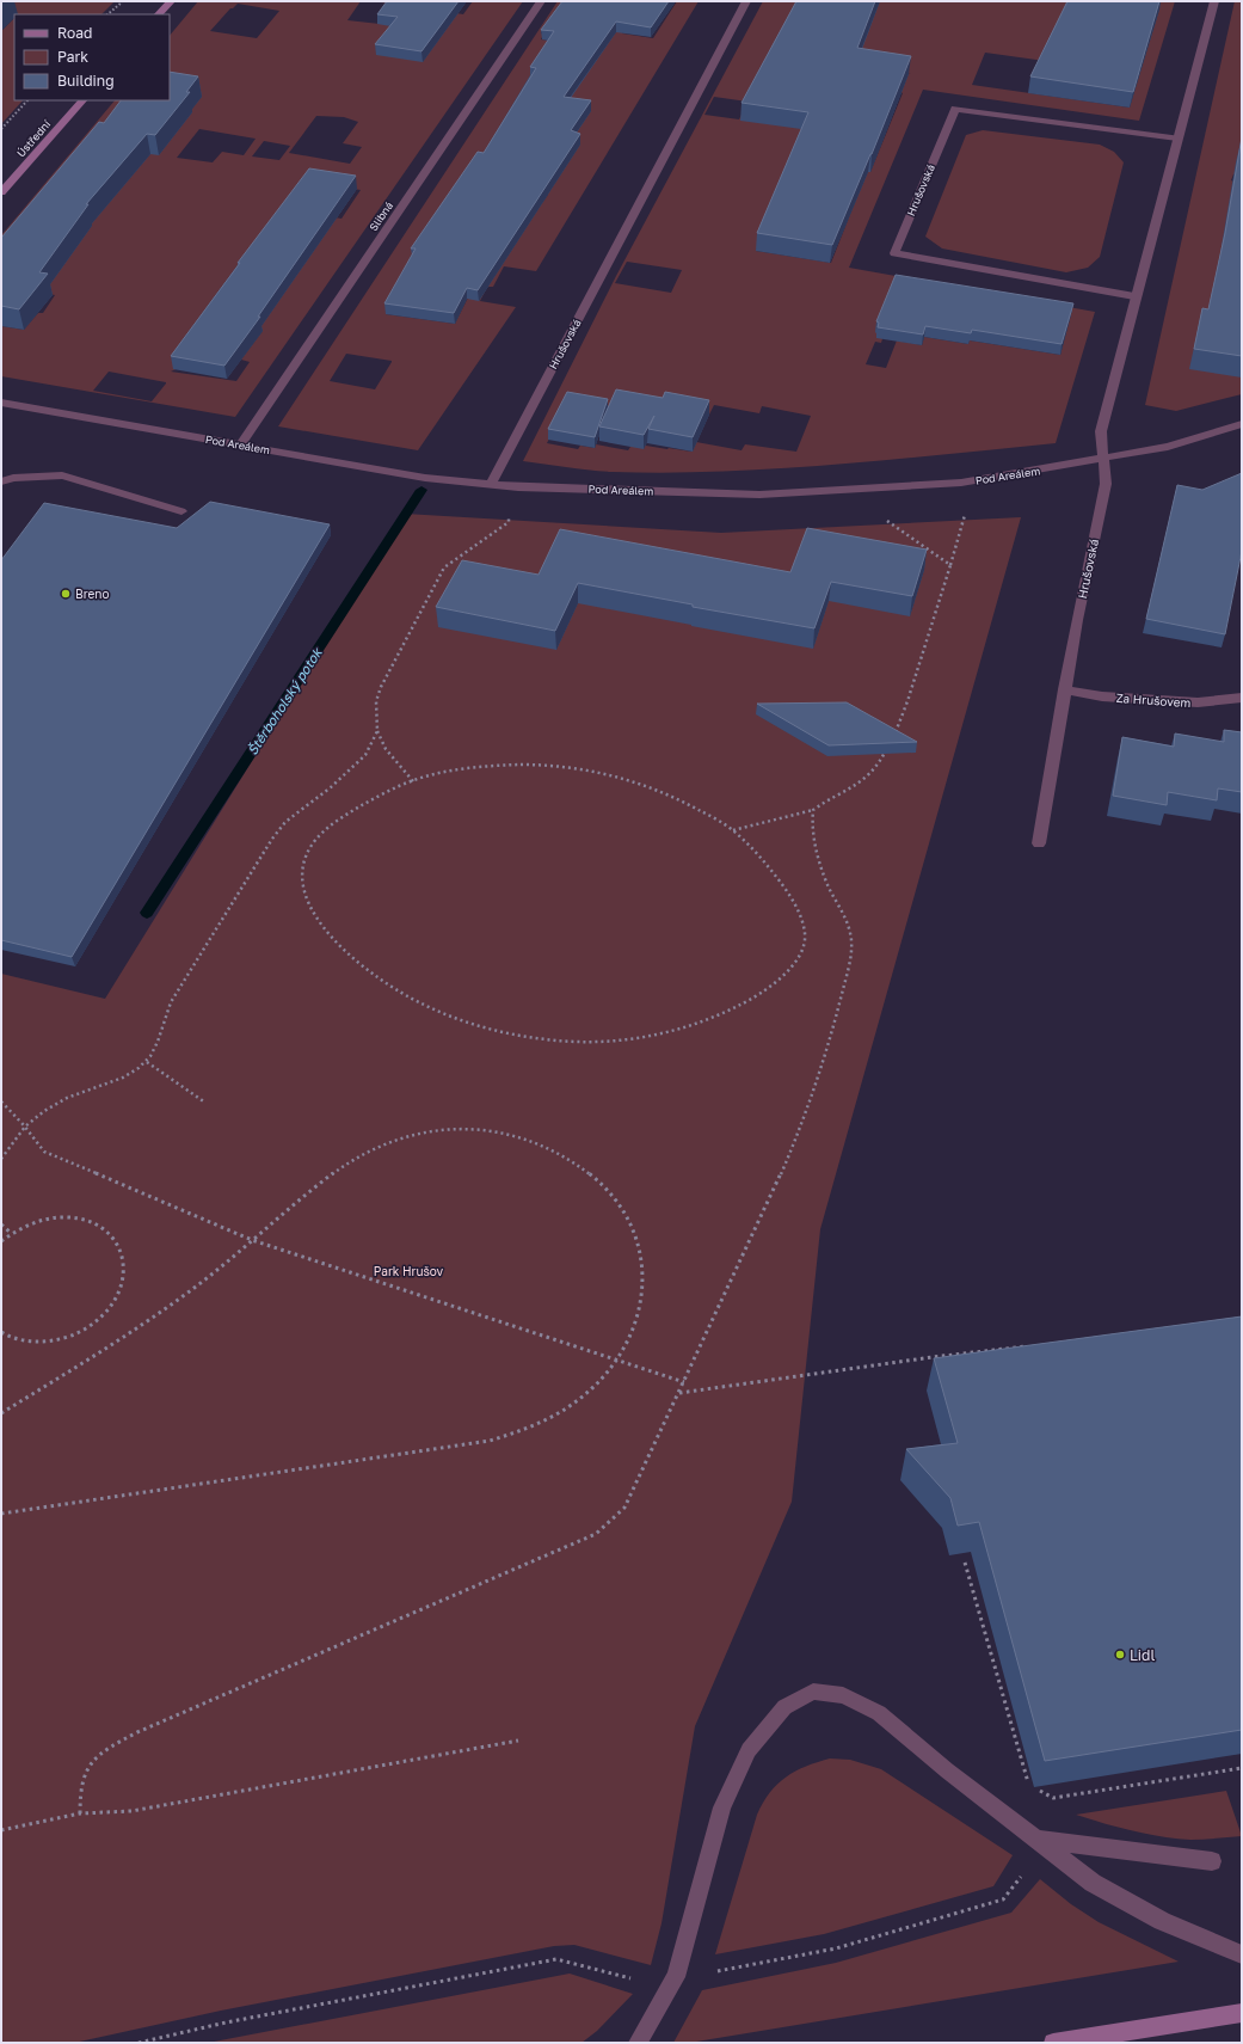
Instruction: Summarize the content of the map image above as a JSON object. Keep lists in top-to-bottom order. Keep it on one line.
{"streets":{"street":["Ústřední","Hrušovská","Slibná","Pod Areálem","Za Hrušovem"]},"crossings":[["Hrušovská","Pod Areálem"],["Hrušovská","Za Hrušovem"],["Slibná","Pod Areálem"]],"water":["Štěrboholský potok"],"parks":["Park Hrušov"],"places":["Breno","Lidl"],"legend":["Road","Park","Building"]}
